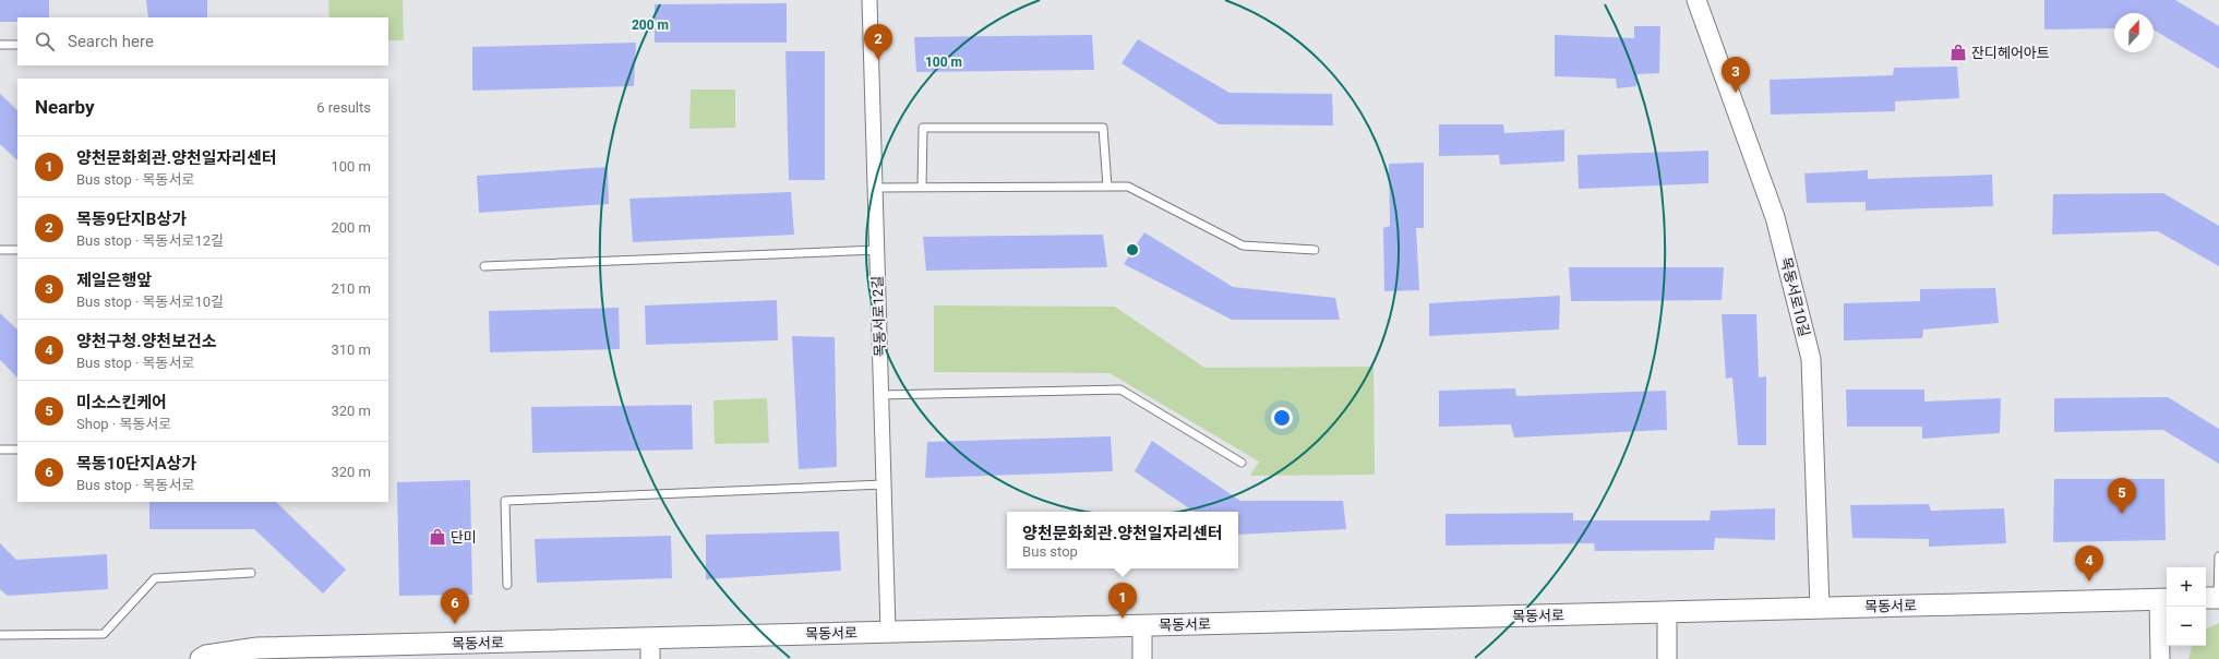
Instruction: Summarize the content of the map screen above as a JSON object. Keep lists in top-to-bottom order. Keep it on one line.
{"streets":{"main road":["목동서로"],"street":["목동서로10길","목동서로12길"]},"crossings":[["목동서로10길","목동서로"],["목동서로12길","목동서로"]],"places":{"shop":["잔디헤어아트","단미"]},"north":"top","page":{"search":"Search here","pins":["2","3","5","4","1","6"],"heading":["Nearby","6 results"],"list":[{"mark":"1","name":"양천문화회관.양천일자리센터","note":"Bus stop · 목동서로","value":"100 m"},{"mark":"2","name":"목동9단지B상가","note":"Bus stop · 목동서로12길","value":"200 m"},{"mark":"3","name":"제일은행앞","note":"Bus stop · 목동서로10길","value":"210 m"},{"mark":"4","name":"양천구청.양천보건소","note":"Bus stop · 목동서로","value":"310 m"},{"mark":"5","name":"미소스킨케어","note":"Shop · 목동서로","value":"320 m"},{"mark":"6","name":"목동10단지A상가","note":"Bus stop · 목동서로","value":"320 m"}],"popup":["양천문화회관.양천일자리센터","Bus stop"],"map_buttons":["+","−"]},"rings":["200 m","100 m"]}
